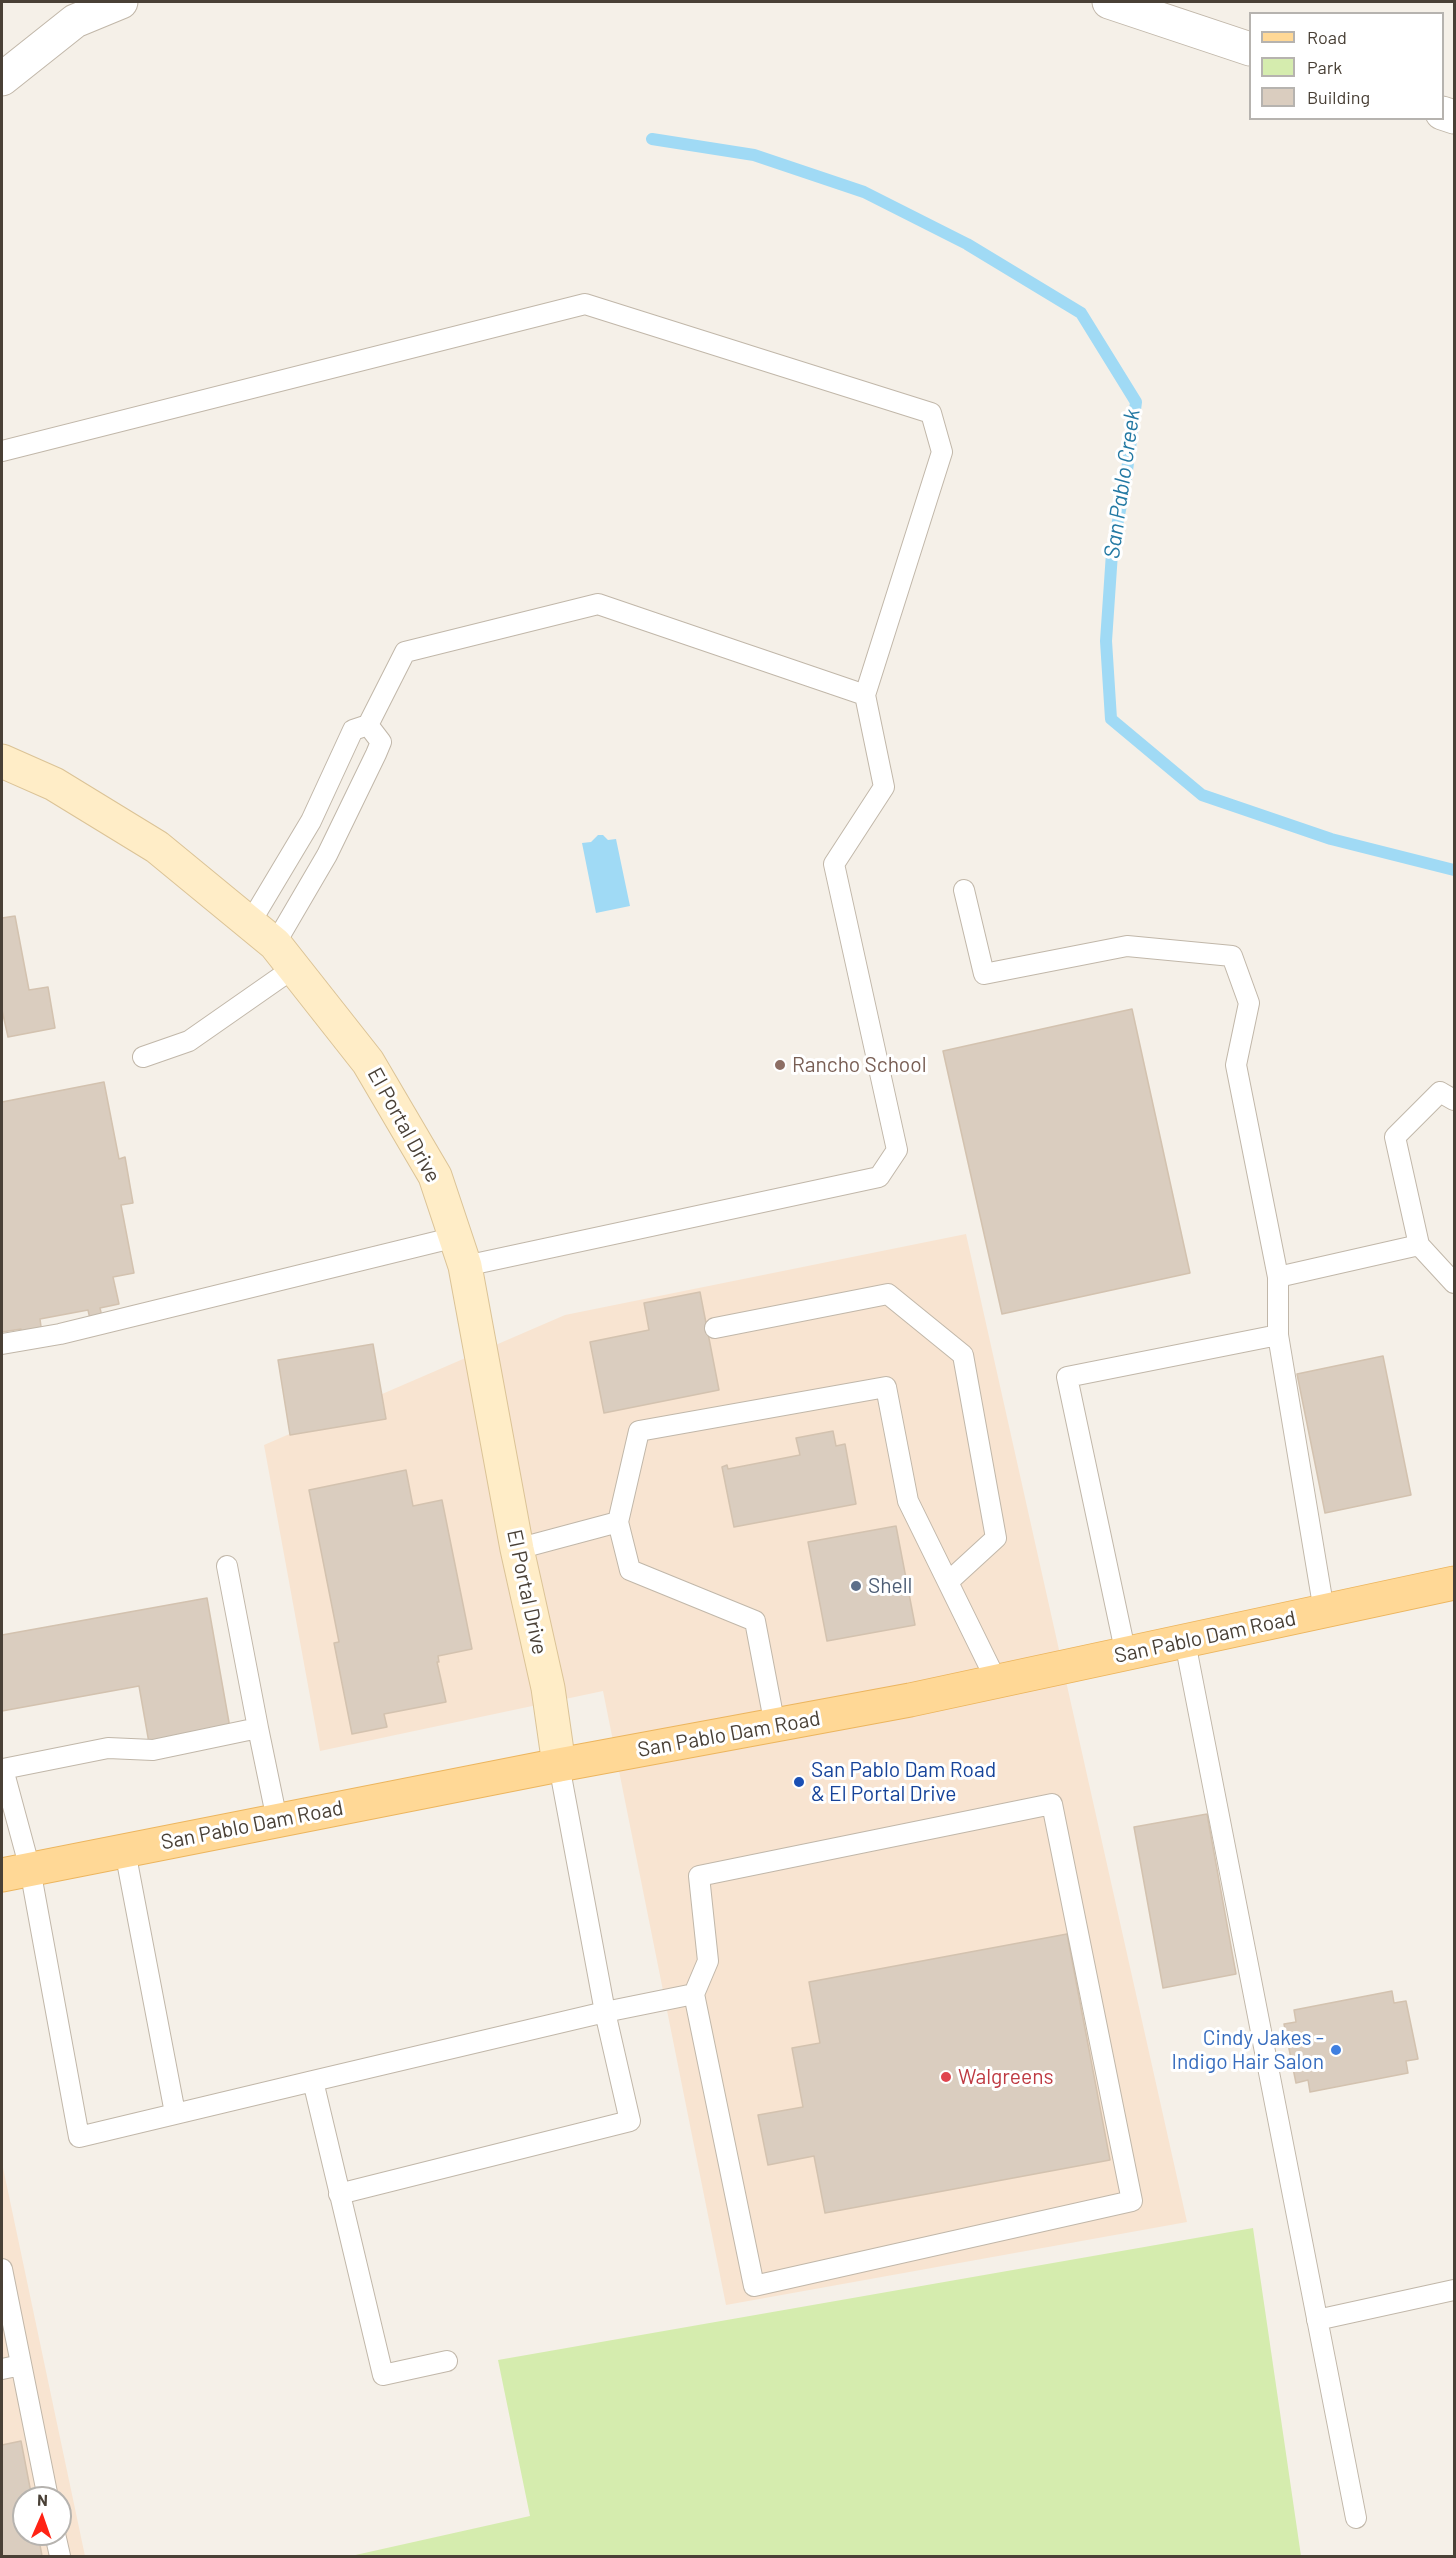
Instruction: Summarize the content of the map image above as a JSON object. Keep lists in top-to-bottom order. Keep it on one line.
{"streets":{"main road":["El Portal Drive","San Pablo Dam Road"]},"crossings":[["El Portal Drive","San Pablo Dam Road"]],"water":["San Pablo Creek"],"places":["Rancho School","Shell","San Pablo Dam Road & El Portal Drive","Cindy Jakes - Indigo Hair Salon","Walgreens"],"legend":["Road","Park","Building"],"north":"top"}
